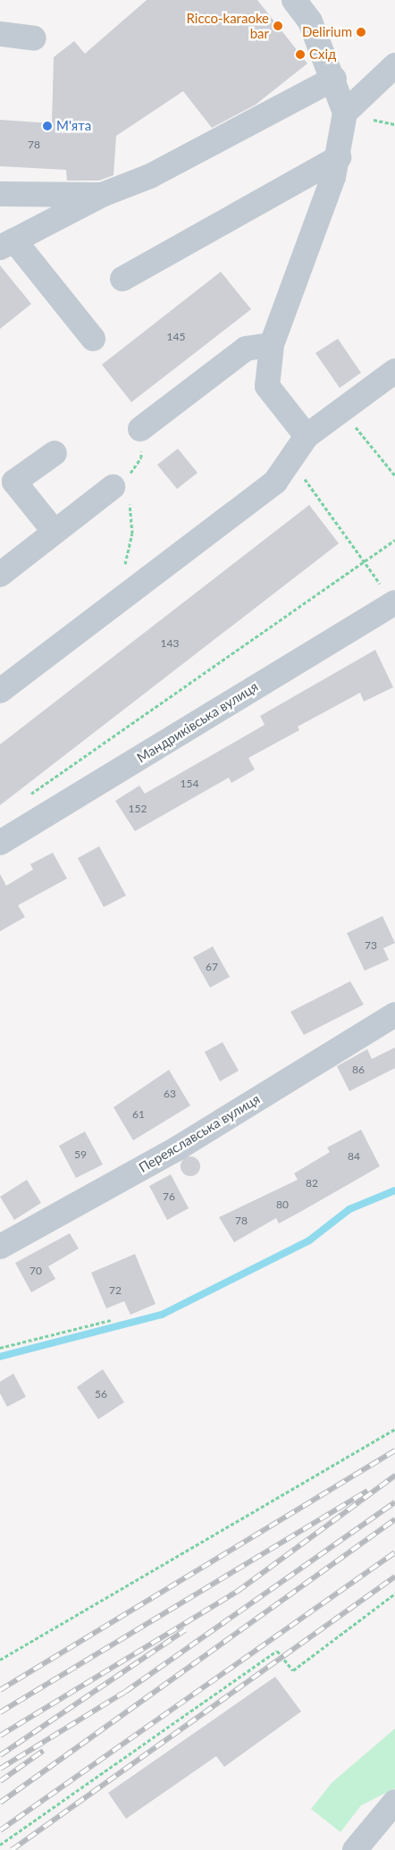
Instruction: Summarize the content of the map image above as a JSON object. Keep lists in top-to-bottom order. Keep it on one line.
{"streets":{"street":["Мандриківська вулиця","Переяславська вулиця"]},"places":["Ricco-karaoke bar","Delirium","Схід","М'ята"],"house_numbers":["78","145","143","154","152","73","67","86","63","61","59","84","82","76","80","78","70","72","56"]}
